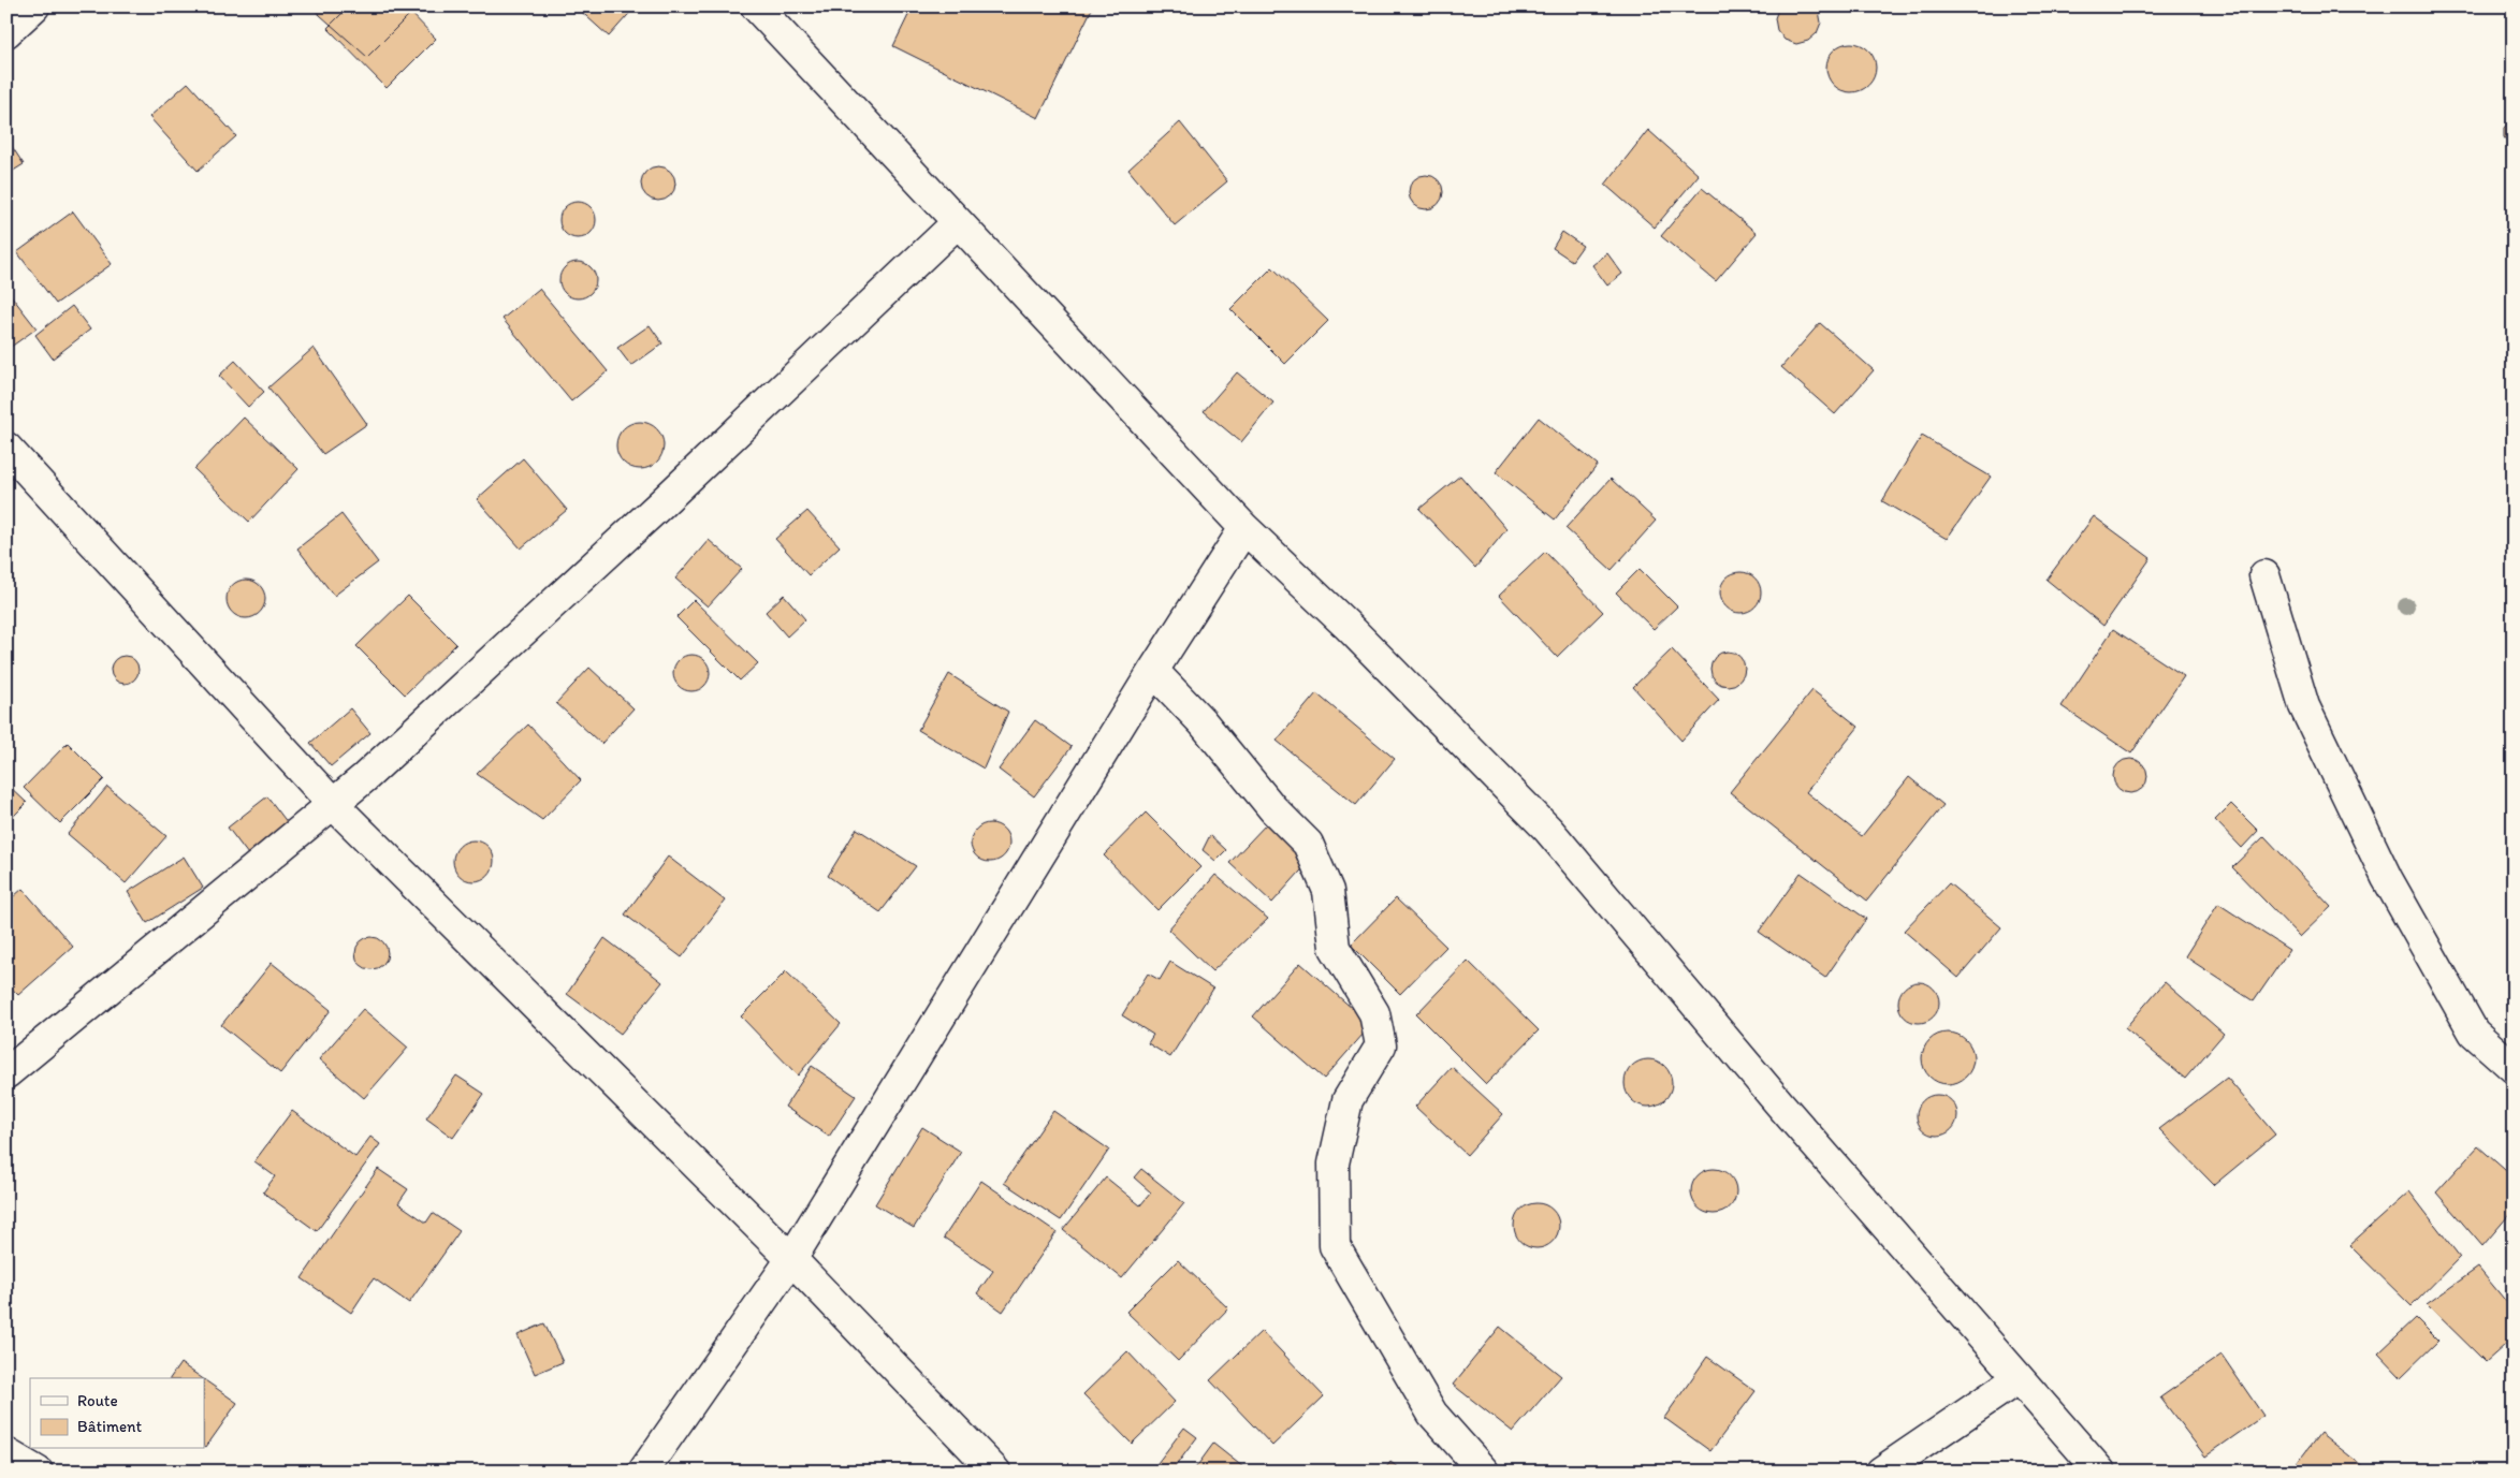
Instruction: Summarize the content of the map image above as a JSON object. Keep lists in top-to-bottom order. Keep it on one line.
{"legend":["Route","Bâtiment"]}
